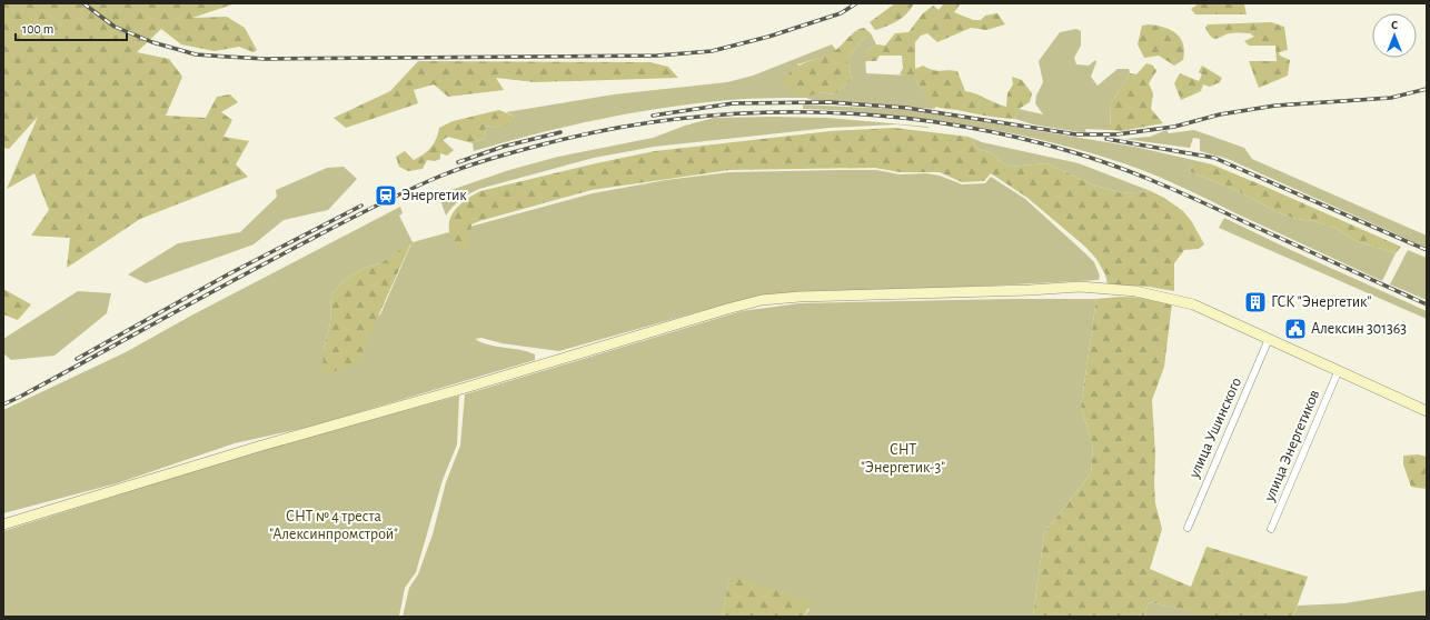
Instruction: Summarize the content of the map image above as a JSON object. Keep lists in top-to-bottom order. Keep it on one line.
{"streets":{"street":["улица Ушинского","улица Энергетиков"]},"parks":["СНТ \"Энергетик-3\"","СНТ № 4 треста \"Алексинпромстрой\""],"places":{"station":["Энергетик"],"building":["ГСК \"Энергетик\""],"public building":["Алексин 301363"]},"scale_bar":"100 m","north":"top"}
